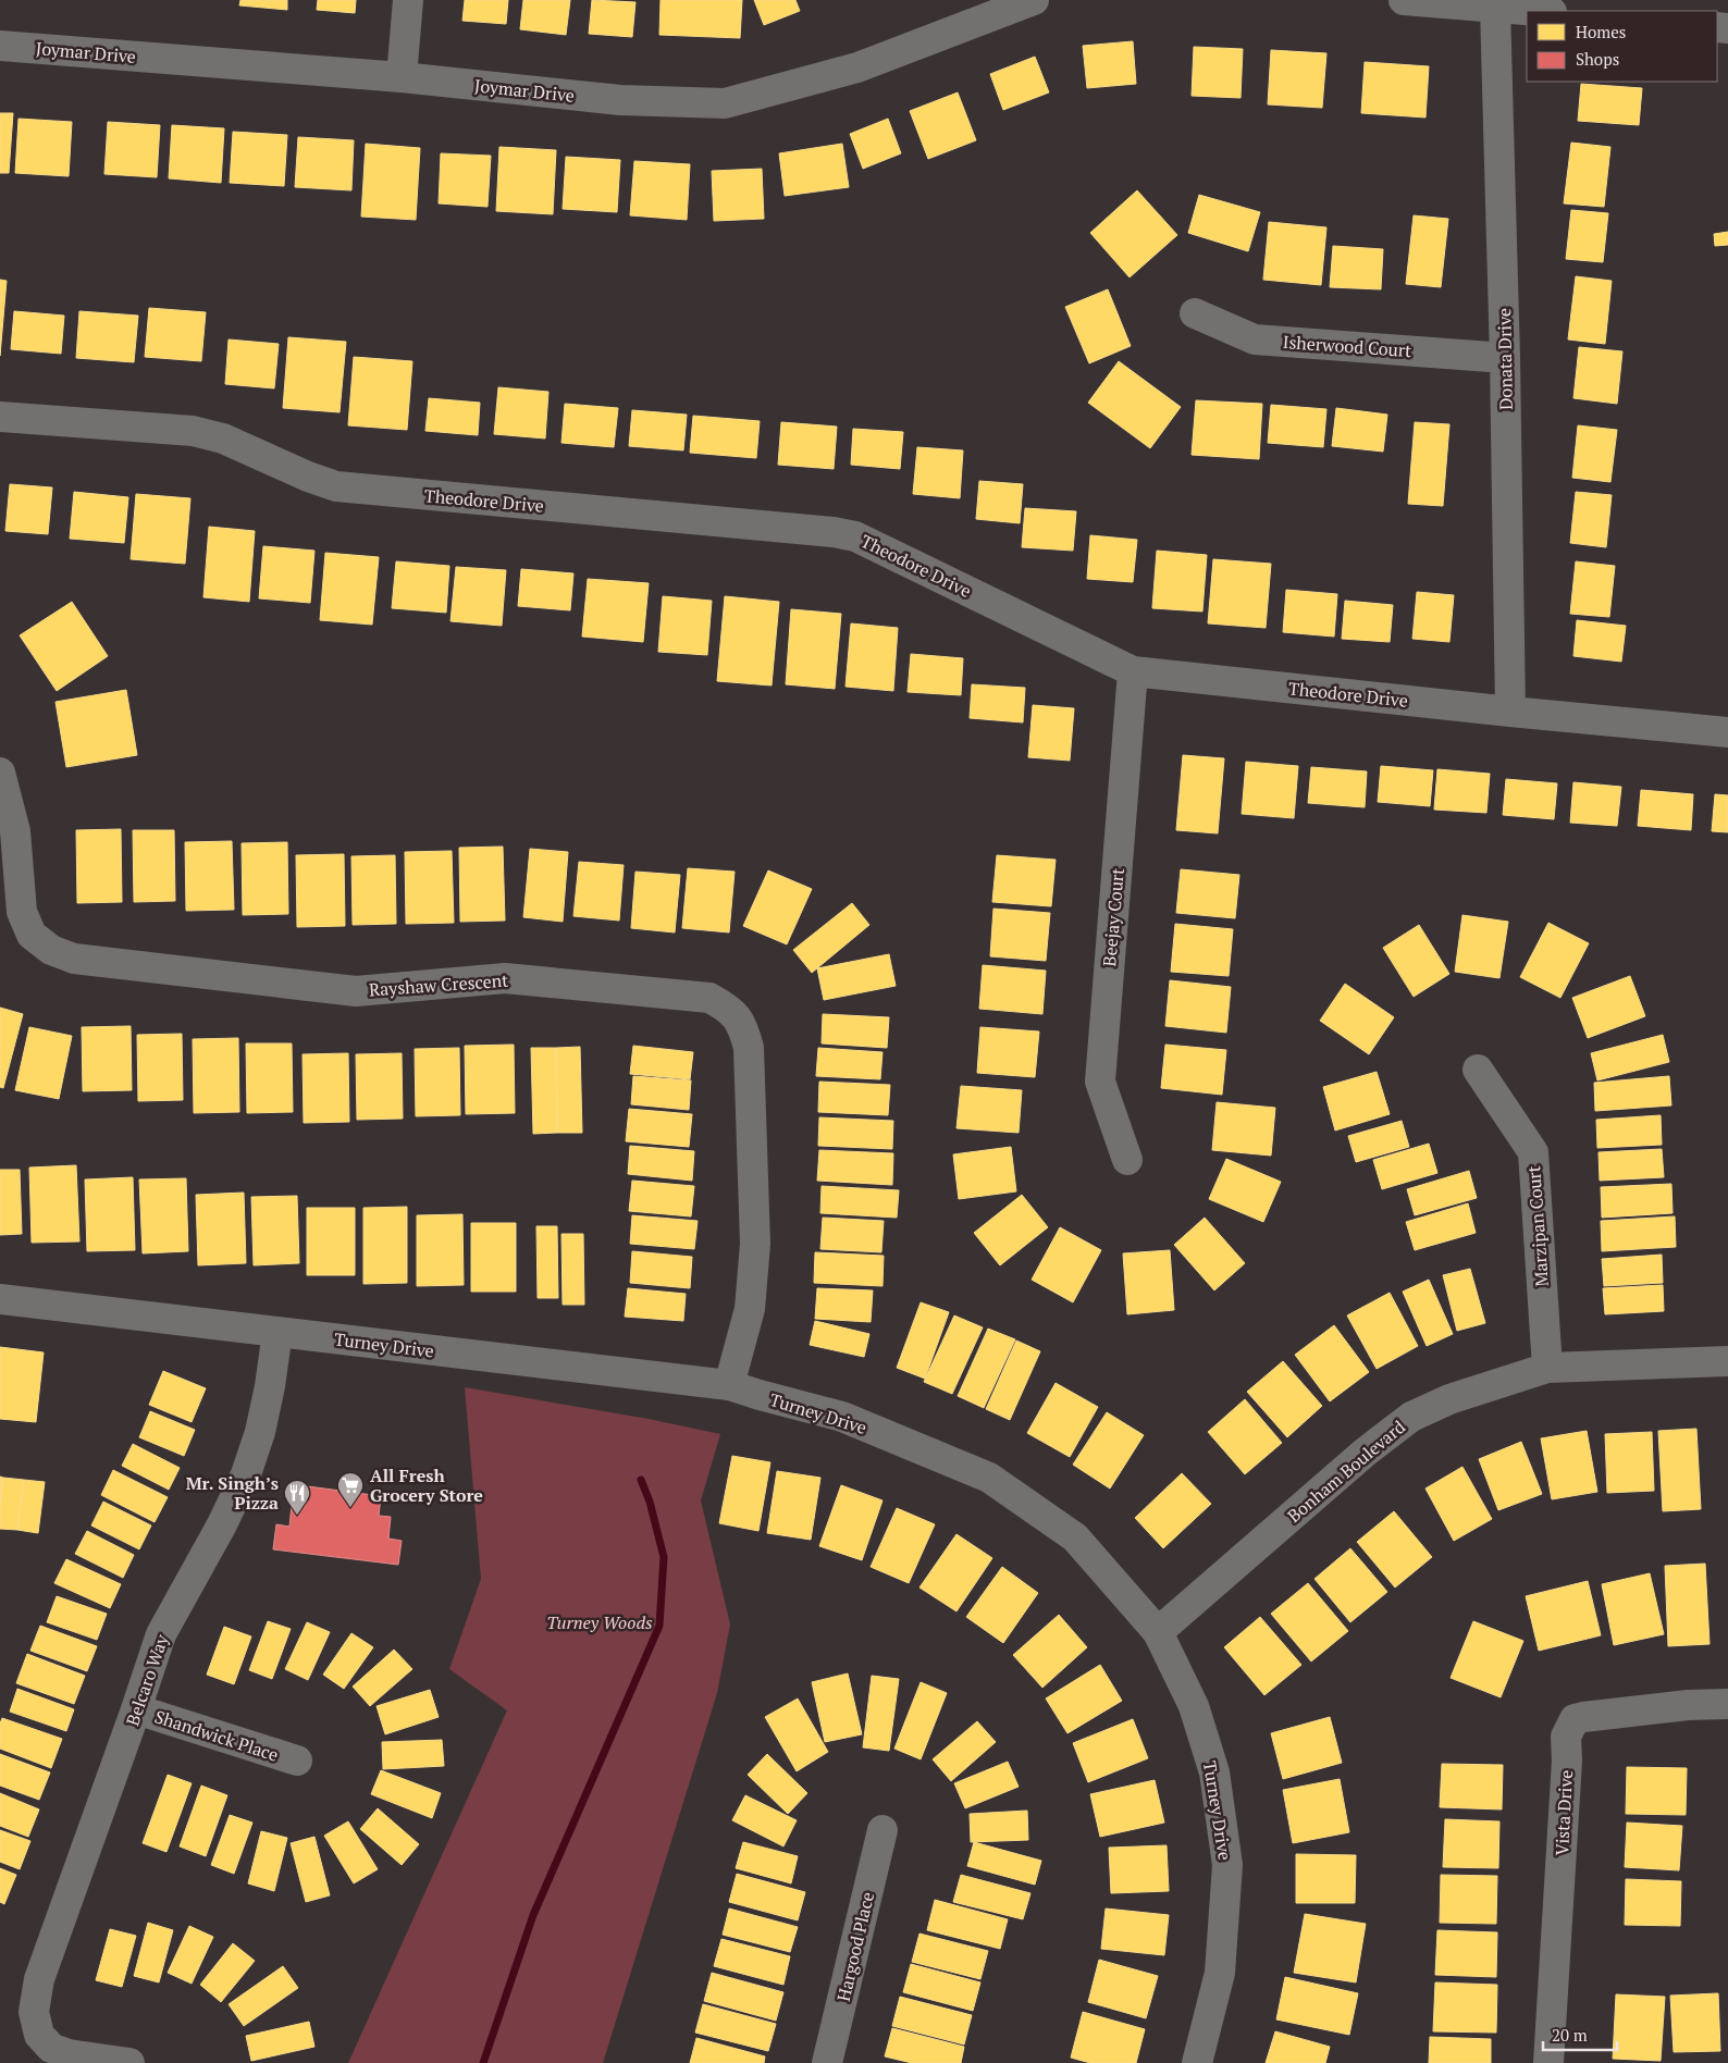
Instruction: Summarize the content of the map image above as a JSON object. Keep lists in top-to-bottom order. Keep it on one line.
{"streets":{"street":["Joymar Drive","Isherwood Court","Donata Drive","Theodore Drive","Beejay Court","Rayshaw Crescent","Marzipan Court","Turney Drive","Bonham Boulevard","Belcaro Way","Shandwick Place","Vista Drive","Hargood Place"]},"crossings":[["Isherwood Court","Donata Drive"],["Donata Drive","Theodore Drive"],["Theodore Drive","Beejay Court"],["Rayshaw Crescent","Turney Drive"],["Marzipan Court","Bonham Boulevard"],["Turney Drive","Bonham Boulevard"],["Turney Drive","Belcaro Way"],["Belcaro Way","Shandwick Place"]],"parks":["Turney Woods"],"places":{"supermarket":["All Fresh Grocery Store"],"restaurant":["Mr. Singh’s Pizza"]},"legend":["Homes","Shops"],"scale_bar":"20 m"}
